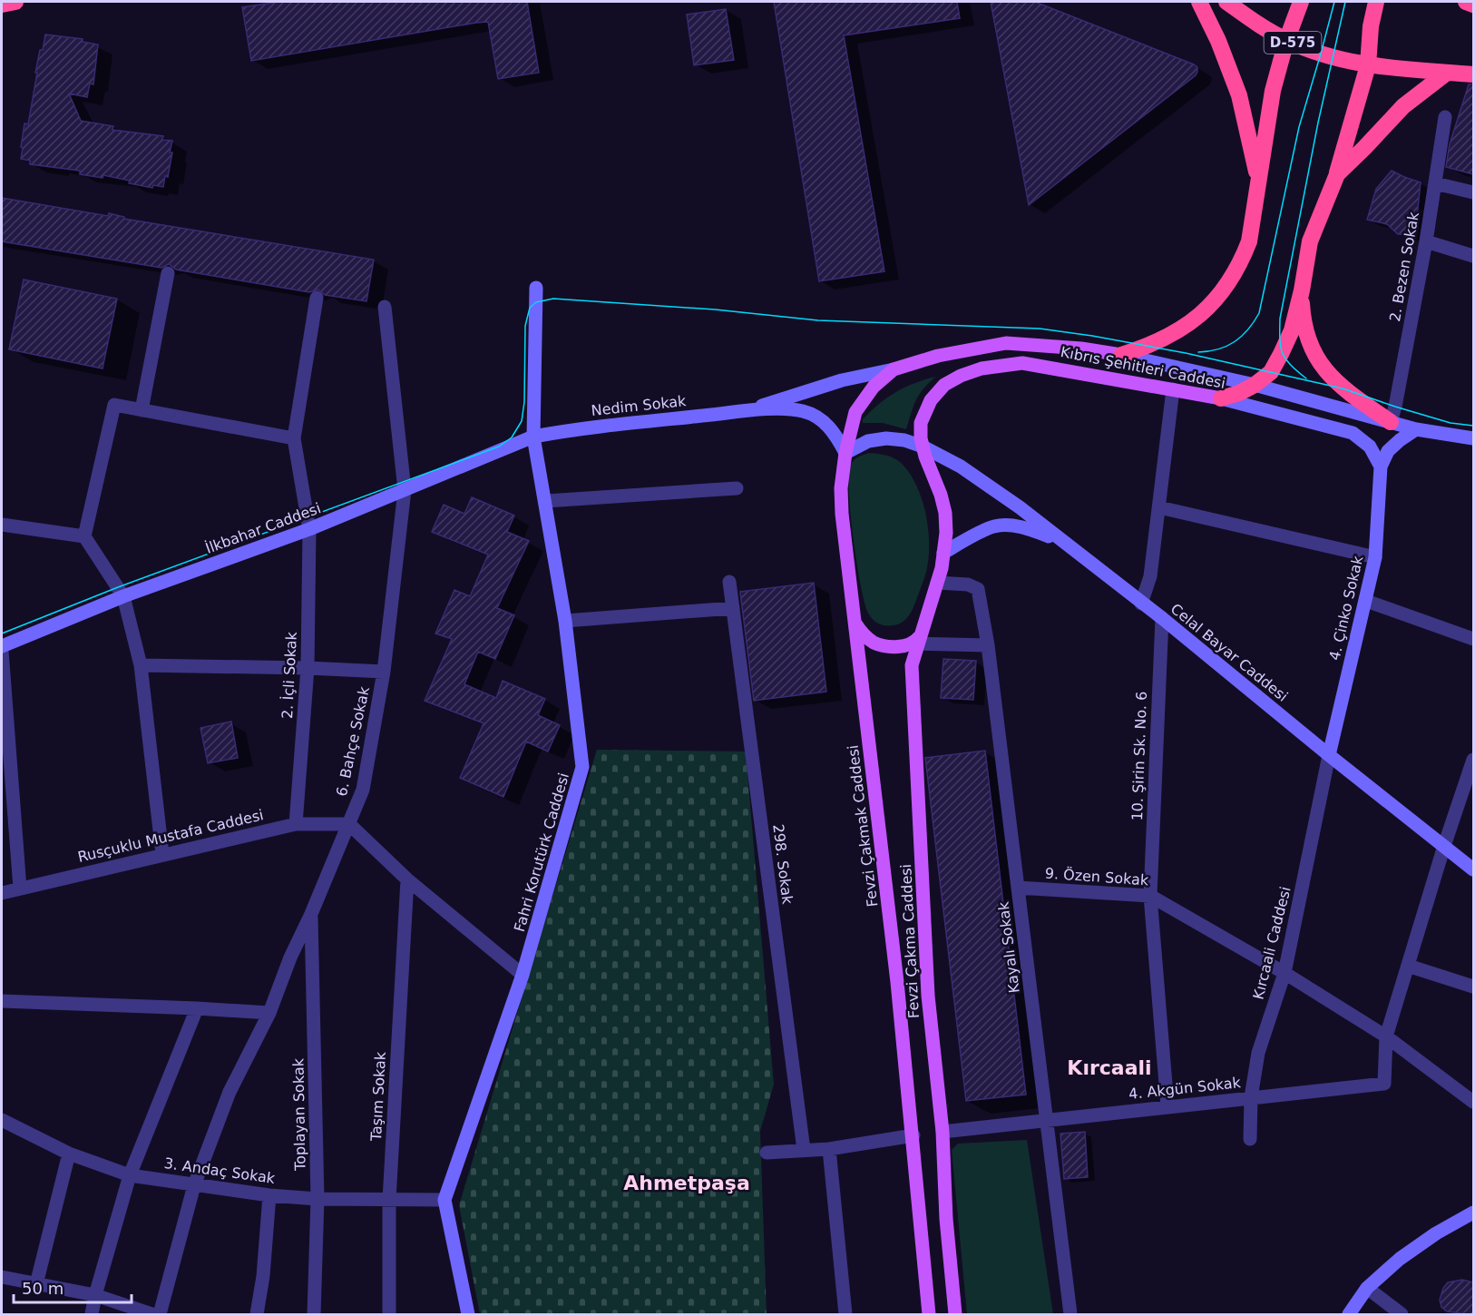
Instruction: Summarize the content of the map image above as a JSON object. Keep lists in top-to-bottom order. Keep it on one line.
{"streets":{"highway":["D-575"],"main road":["Kıbrıs Şehitleri Caddesi","Nedim Sokak","İlkbahar Caddesi","4. Çinko Sokak","Celal Bayar Caddesi","Fevzi Çakmak Caddesi","Fahri Korutürk Caddesi","Fevzi Çakma Caddesi"],"street":["2. Bezen Sokak","2. İçli Sokak","6. Bahçe Sokak","10. Şirin Sk. No. 6","Rusçuklu Mustafa Caddesi","298. Sokak","9. Özen Sokak","Kırcaali Caddesi","Kayalı Sokak","4. Akgün Sokak","Taşım Sokak","Toplayan Sokak","3. Andaç Sokak"]},"crossings":[["Kıbrıs Şehitleri Caddesi","4. Çinko Sokak"],["Kıbrıs Şehitleri Caddesi","Celal Bayar Caddesi"],["Nedim Sokak","İlkbahar Caddesi"],["Nedim Sokak","Fahri Korutürk Caddesi"],["İlkbahar Caddesi","2. İçli Sokak"],["İlkbahar Caddesi","6. Bahçe Sokak"],["İlkbahar Caddesi","Fahri Korutürk Caddesi"],["4. Çinko Sokak","Celal Bayar Caddesi"],["4. Çinko Sokak","Kırcaali Caddesi"],["Celal Bayar Caddesi","10. Şirin Sk. No. 6"],["Celal Bayar Caddesi","Fevzi Çakmak Caddesi"],["Celal Bayar Caddesi","Kırcaali Caddesi"],["2. İçli Sokak","Rusçuklu Mustafa Caddesi"],["6. Bahçe Sokak","Rusçuklu Mustafa Caddesi"],["6. Bahçe Sokak","Toplayan Sokak"],["6. Bahçe Sokak","3. Andaç Sokak"],["10. Şirin Sk. No. 6","9. Özen Sokak"],["10. Şirin Sk. No. 6","4. Akgün Sokak"],["Fahri Korutürk Caddesi","3. Andaç Sokak"],["9. Özen Sokak","Kırcaali Caddesi"],["9. Özen Sokak","Kayalı Sokak"],["9. Özen Sokak","4. Akgün Sokak"],["Fevzi Çakma Caddesi","Kayalı Sokak"],["Fevzi Çakma Caddesi","4. Akgün Sokak"],["Kırcaali Caddesi","4. Akgün Sokak"],["Kayalı Sokak","4. Akgün Sokak"],["Taşım Sokak","3. Andaç Sokak"],["Toplayan Sokak","3. Andaç Sokak"]],"districts":["Kırcaali","Ahmetpaşa"],"scale_bar":"50 m"}
